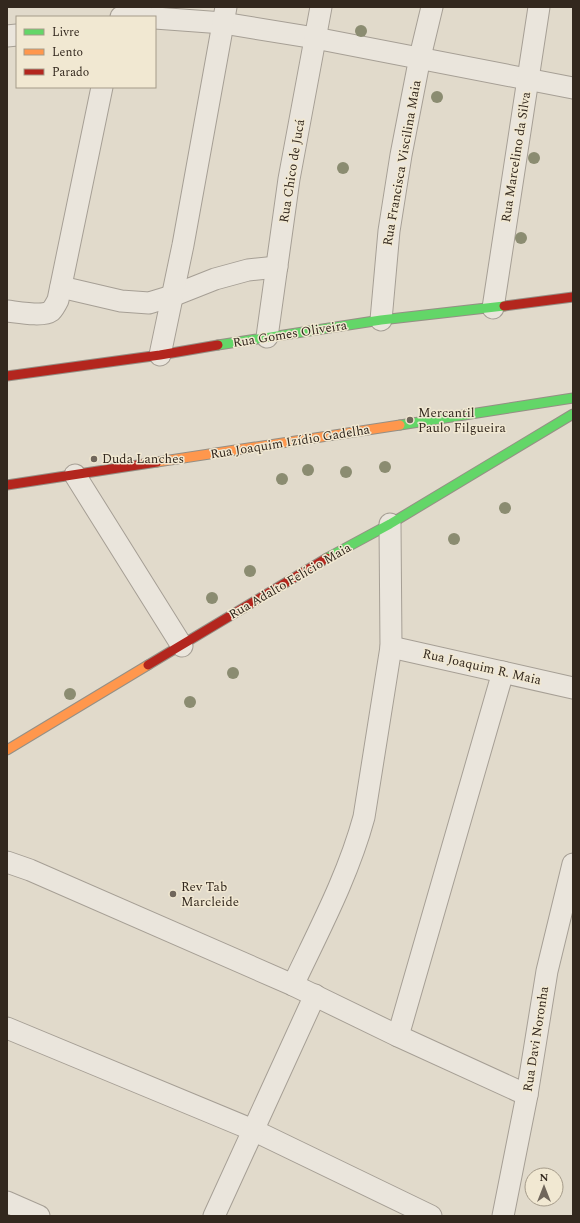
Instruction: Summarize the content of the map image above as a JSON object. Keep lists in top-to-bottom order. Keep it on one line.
{"streets":{"street":["Rua Marcelino da Silva","Rua Francisca Viscilina Maia","Rua Chico de Jucá","Rua Gomes Oliveira","Rua Joaquim Izídio Gadelha","Rua Adalto Felício Maia","Rua Joaquim R. Maia","Rua Davi Noronha"]},"crossings":[["Rua Marcelino da Silva","Rua Gomes Oliveira"],["Rua Francisca Viscilina Maia","Rua Gomes Oliveira"],["Rua Chico de Jucá","Rua Gomes Oliveira"]],"places":["Mercantil Paulo Filgueira","Duda Lanches","Rev Tab Marcleide"],"legend":["Livre","Lento","Parado"],"north":"top"}
